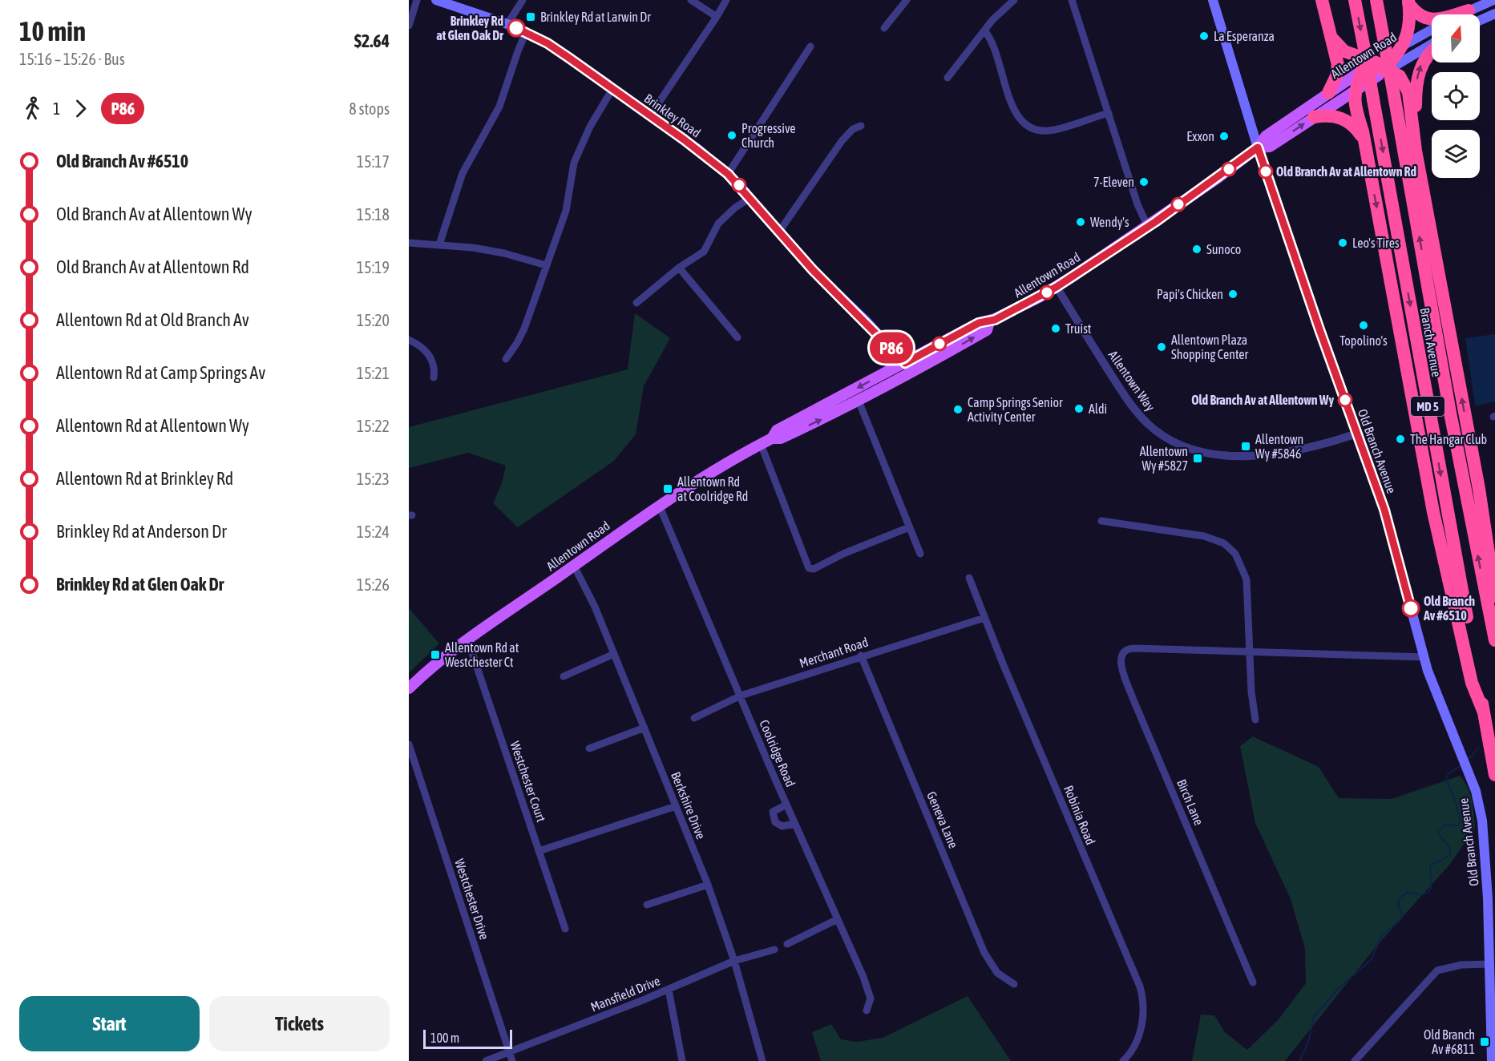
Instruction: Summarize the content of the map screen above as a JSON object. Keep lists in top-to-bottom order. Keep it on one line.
{"streets":{"highway":["Branch Avenue","MD 5"],"main road":["Allentown Road","Brinkley Road","Old Branch Avenue"],"street":["Allentown Way","Merchant Road","Coolridge Road","Westchester Court","Birch Lane","Berkshire Drive","Robinia Road","Geneva Lane","Westchester Drive","Mansfield Drive"]},"crossings":[["Allentown Road","Brinkley Road"],["Allentown Road","Branch Avenue"],["Allentown Road","Allentown Way"],["Allentown Road","Old Branch Avenue"],["Allentown Road","Coolridge Road"],["Allentown Road","Westchester Court"],["Allentown Road","Berkshire Drive"],["Allentown Way","Old Branch Avenue"],["Merchant Road","Coolridge Road"],["Merchant Road","Robinia Road"],["Merchant Road","Geneva Lane"],["Berkshire Drive","Mansfield Drive"],["Westchester Drive","Mansfield Drive"]],"places":{"transit":["Brinkley Rd at Larwin Dr","Allentown Wy #5846","Allentown Wy #5827","Allentown Rd at Coolridge Rd","Allentown Rd at Westchester Ct","Old Branch Av #6811"],"other":["Brinkley Rd at Glen Oak Dr","La Esperanza","Progressive Church","Exxon","Old Branch Av at Allentown Rd","7-Eleven","Wendy's","Leo's Tires","Sunoco","Papi's Chicken","Topolino's","Truist","Allentown Plaza Shopping Center","Old Branch Av at Allentown Wy","Aldi","Camp Springs Senior Activity Center","The Hangar Club","Old Branch Av #6510"]},"lines":["bus line P86"],"scale_bar":"100 m","north":"top","page":{"heading":["10 min","15:16 – 15:26 · Bus","$2.64"],"on_map":"P86","legs":["1","P86","8 stops"],"list":[{"name":"Old Branch Av #6510","value":"15:17"},{"name":"Old Branch Av at Allentown Wy","value":"15:18"},{"name":"Old Branch Av at Allentown Rd","value":"15:19"},{"name":"Allentown Rd at Old Branch Av","value":"15:20"},{"name":"Allentown Rd at Camp Springs Av","value":"15:21"},{"name":"Allentown Rd at Allentown Wy","value":"15:22"},{"name":"Allentown Rd at Brinkley Rd","value":"15:23"},{"name":"Brinkley Rd at Anderson Dr","value":"15:24"},{"name":"Brinkley Rd at Glen Oak Dr","value":"15:26"}],"buttons":["Start","Tickets"],"scale":"100 m"}}
